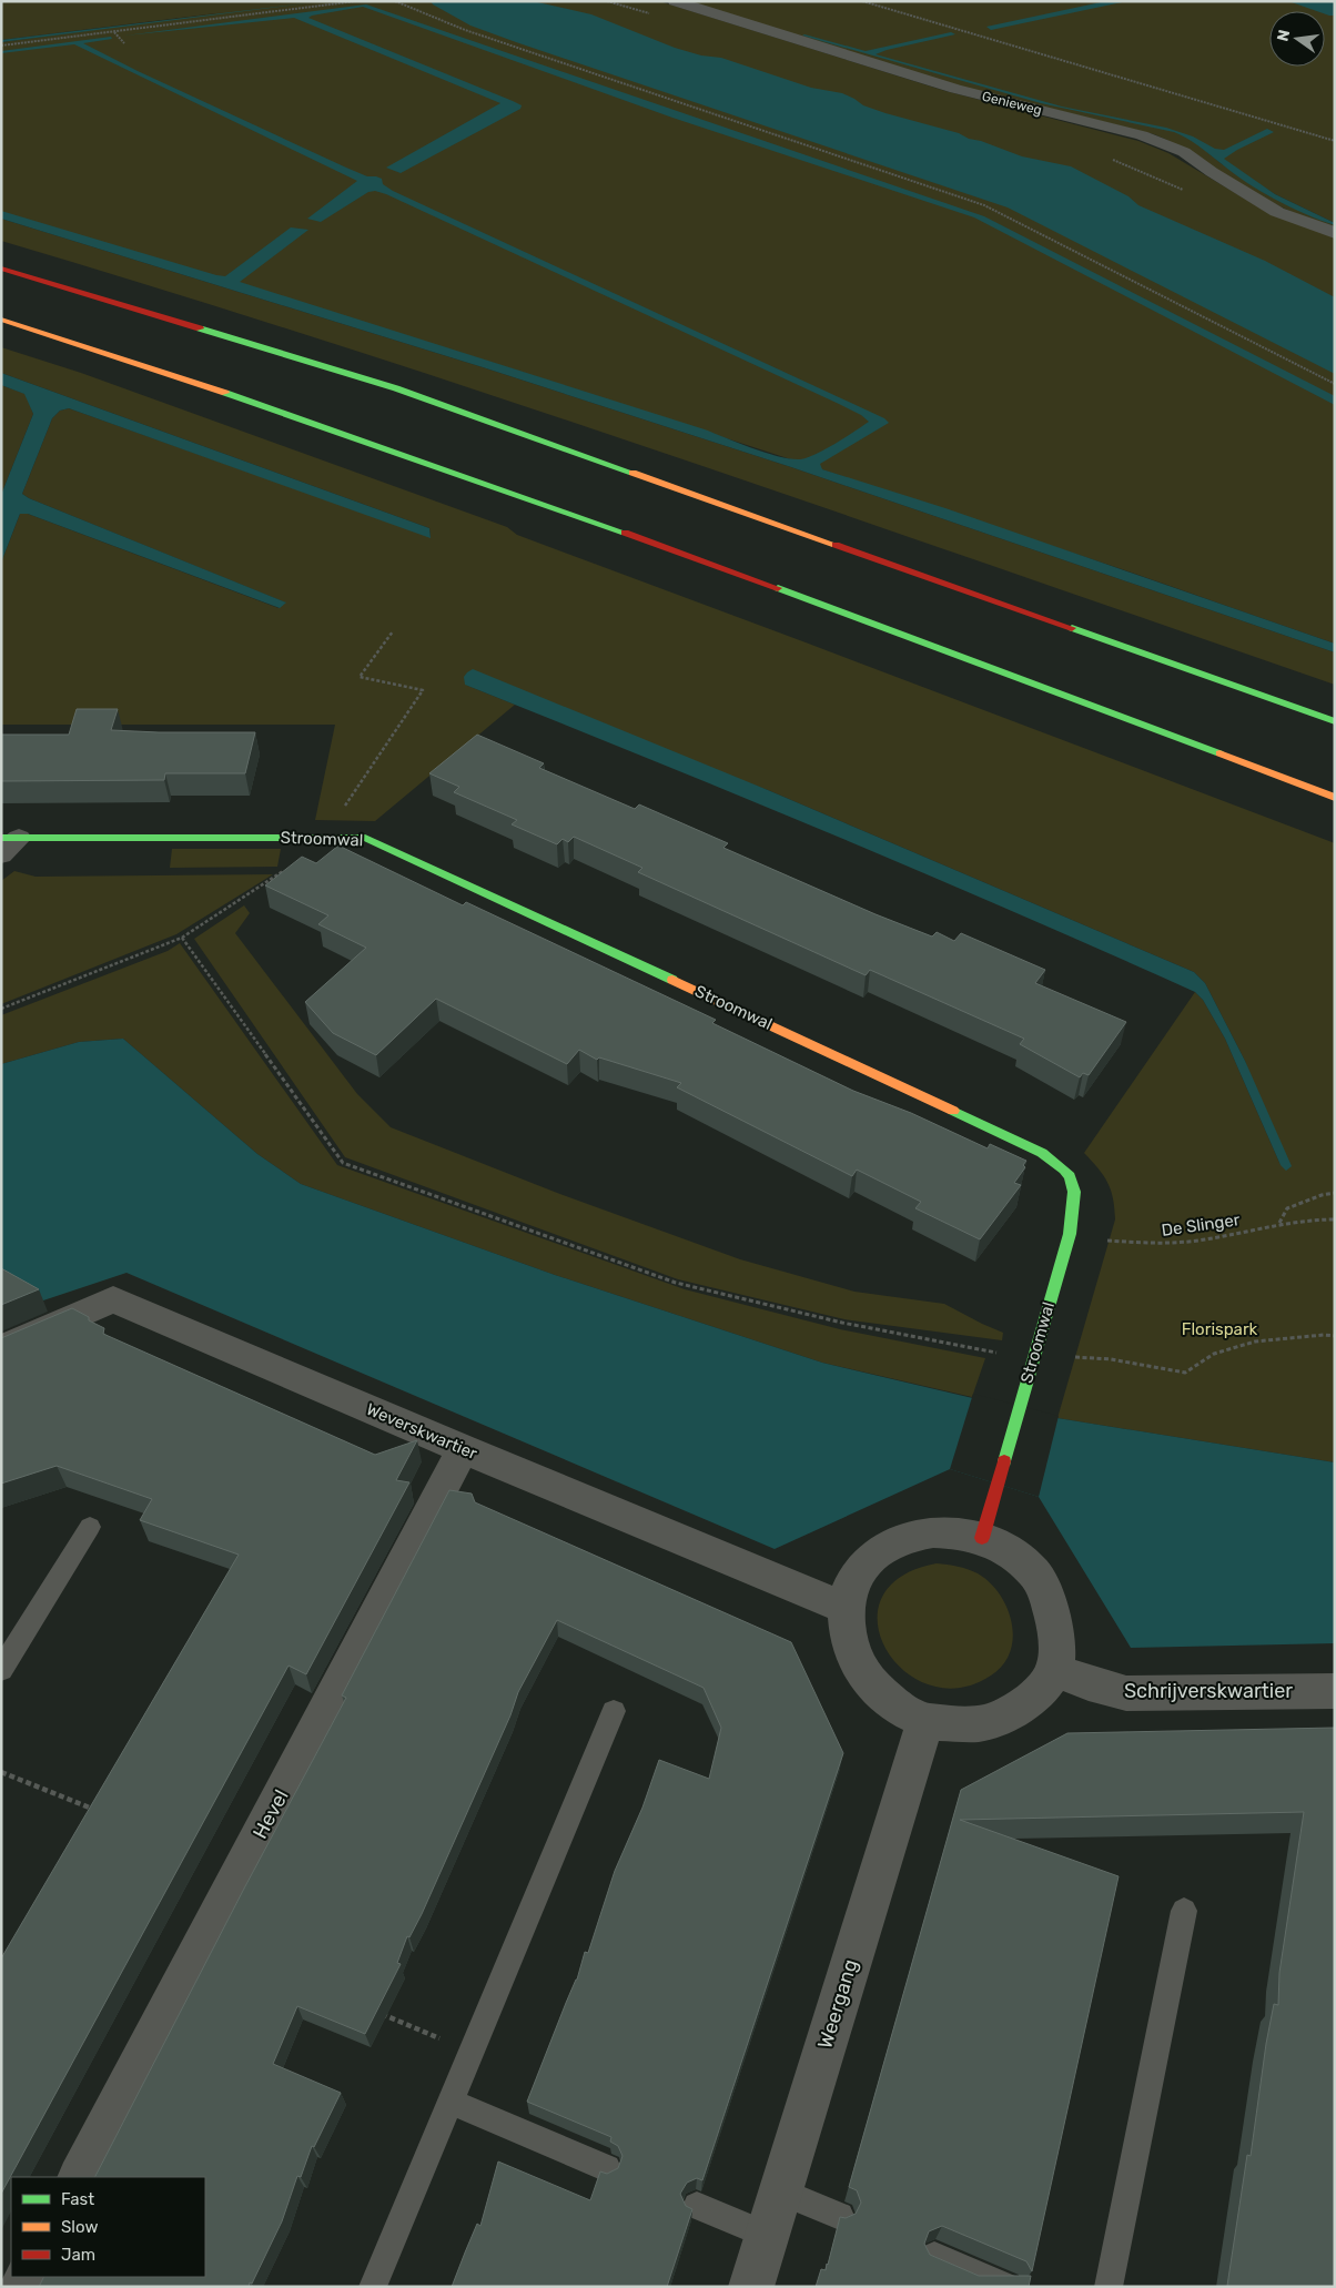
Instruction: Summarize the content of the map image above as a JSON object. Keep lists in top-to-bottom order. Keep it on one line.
{"streets":{"main road":["Stroomwal"],"street":["Genieweg","Weverskwartier","Schrijverskwartier","Hevel","Weergang"],"path":["De Slinger"]},"crossings":[["Stroomwal","De Slinger"],["Weverskwartier","Hevel"]],"parks":["Florispark"],"legend":["Fast","Slow","Jam"],"north":"left"}
